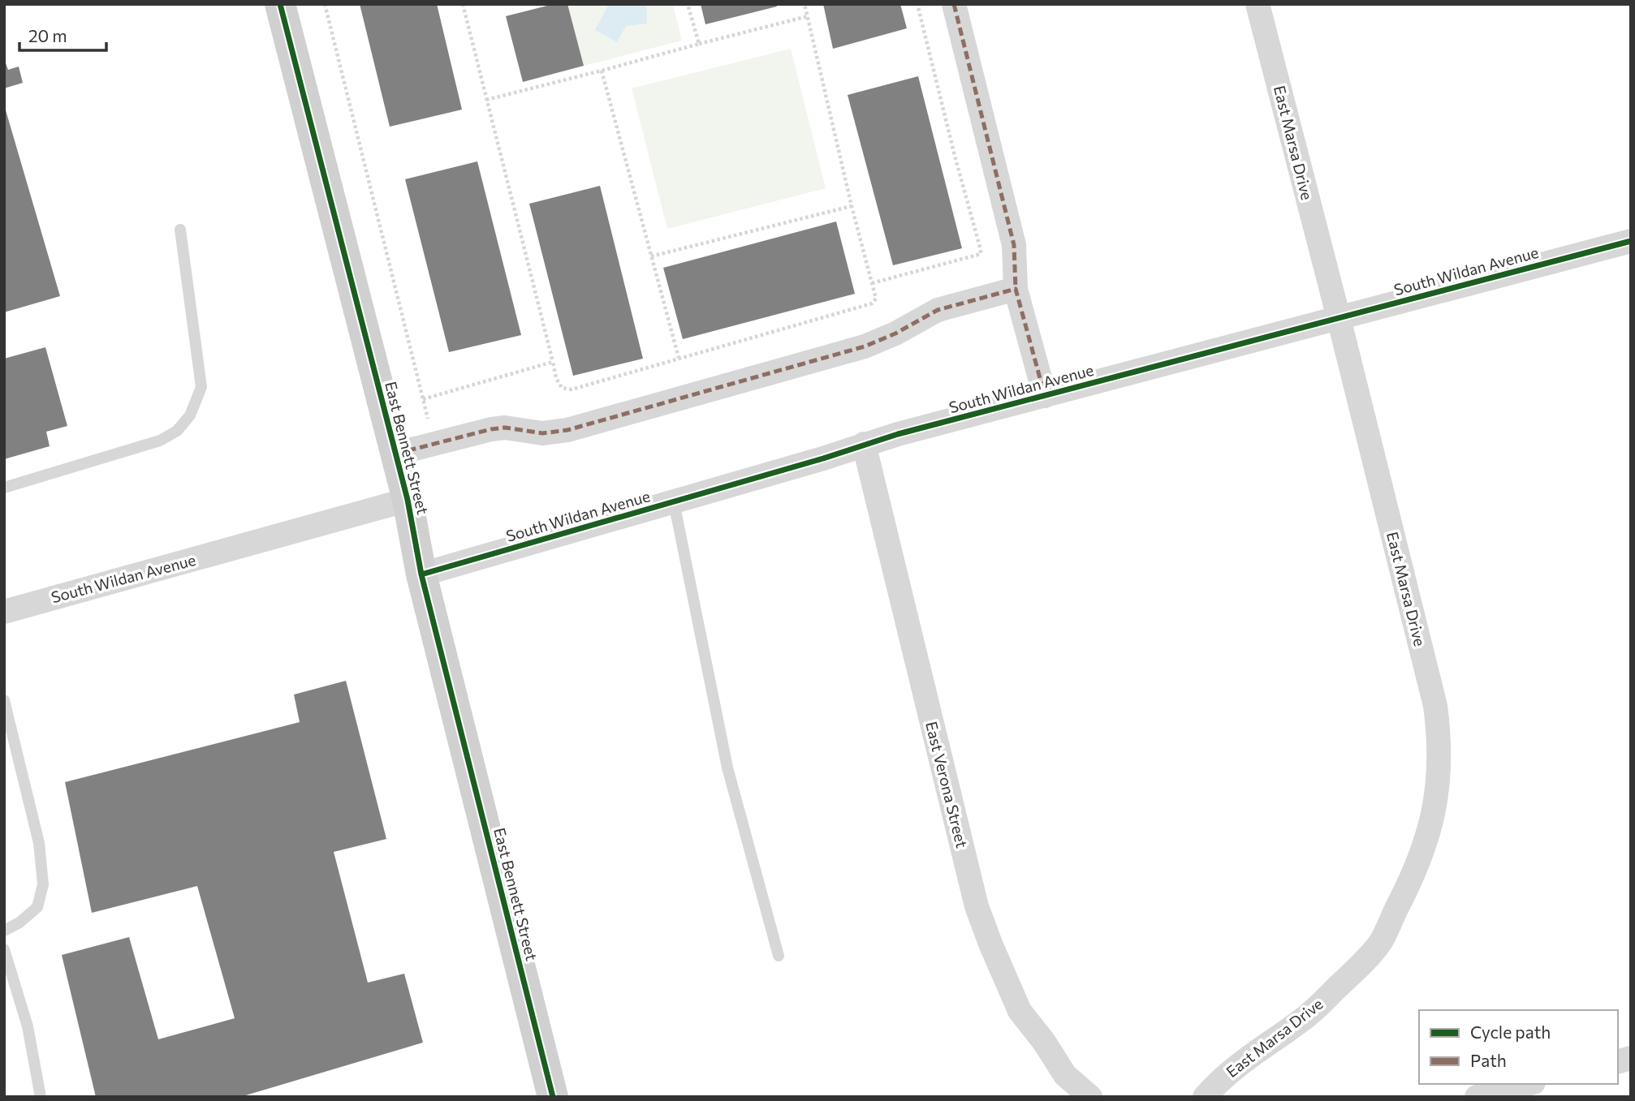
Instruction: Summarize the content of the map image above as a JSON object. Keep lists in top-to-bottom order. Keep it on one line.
{"streets":{"street":["East Marsa Drive","South Wildan Avenue","East Bennett Street","East Verona Street"]},"crossings":[["East Marsa Drive","South Wildan Avenue"],["South Wildan Avenue","East Bennett Street"],["South Wildan Avenue","East Verona Street"]],"legend":["Cycle path","Path"],"scale_bar":"20 m"}
